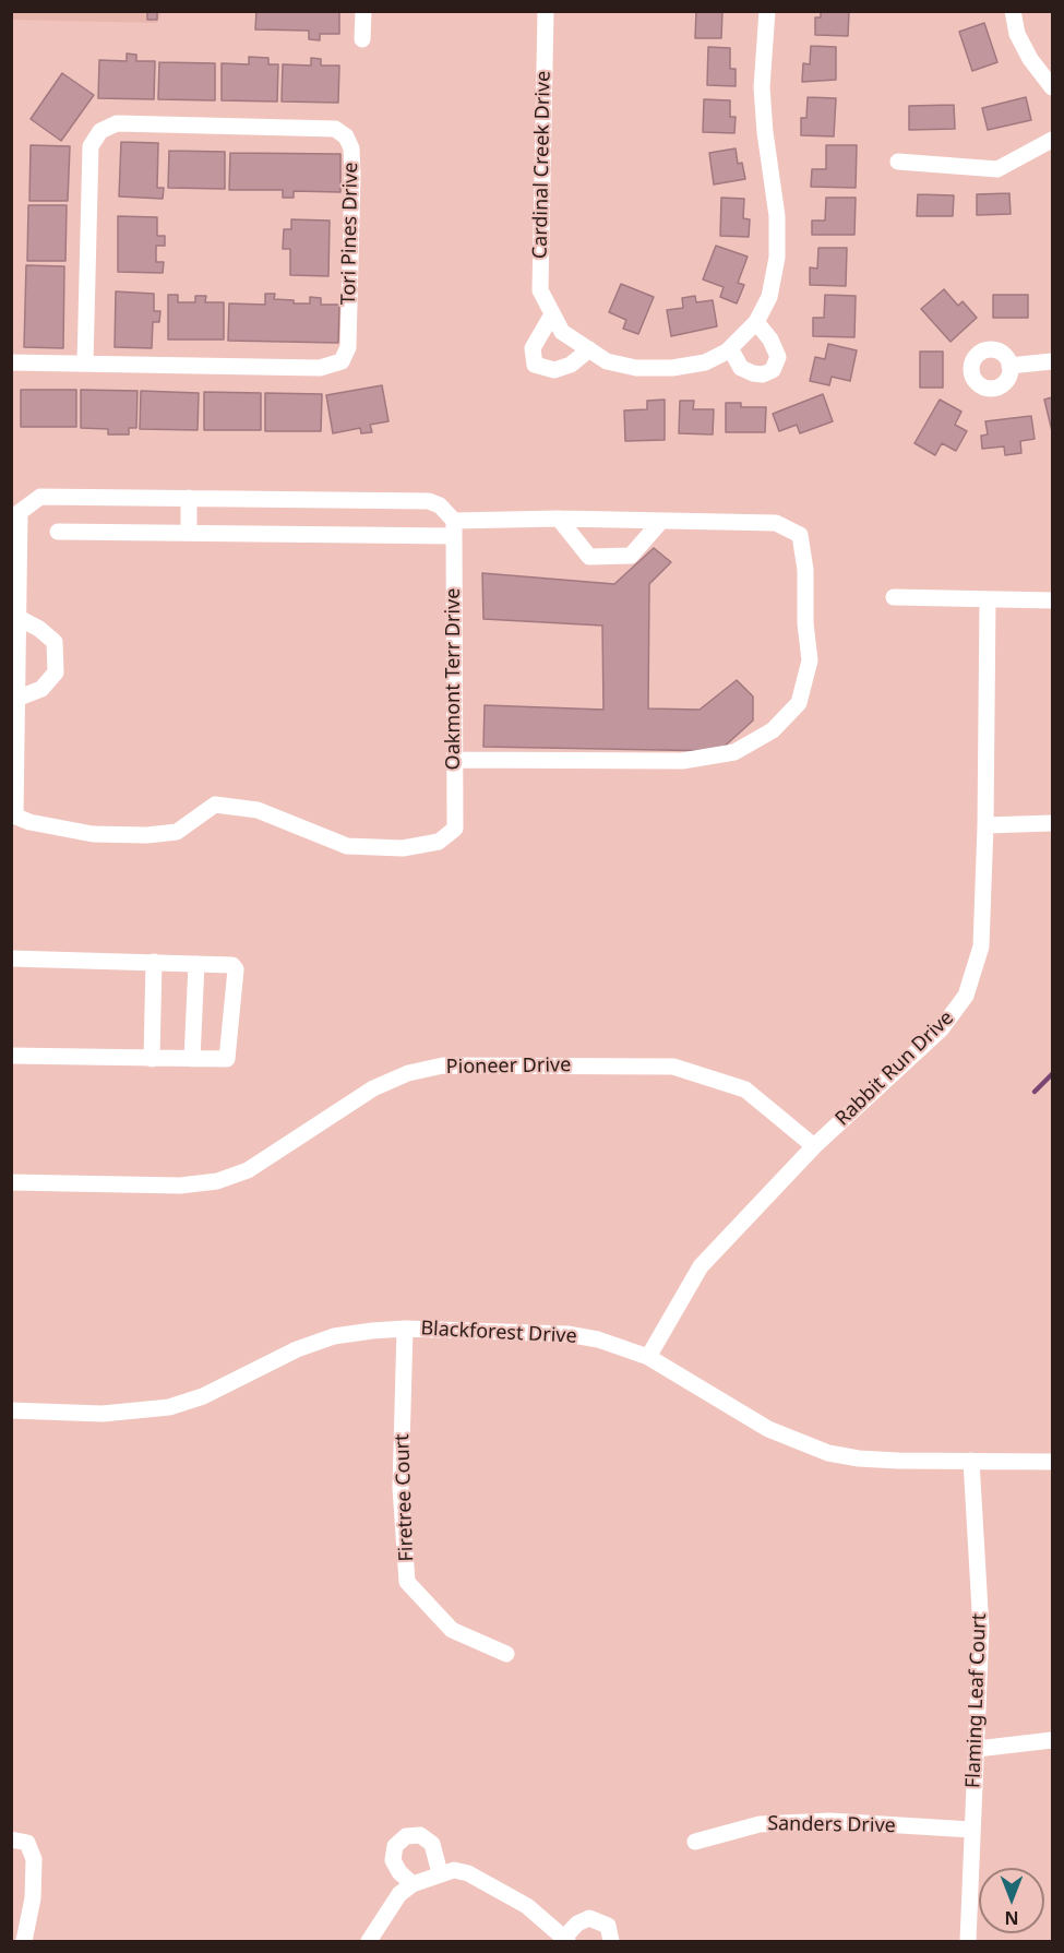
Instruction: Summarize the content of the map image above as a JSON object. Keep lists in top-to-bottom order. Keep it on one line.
{"streets":{"street":["Cardinal Creek Drive","Tori Pines Drive","Oakmont Terr Drive","Pioneer Drive","Rabbit Run Drive","Blackforest Drive","Firetree Court","Flaming Leaf Court","Sanders Drive"]},"crossings":[["Pioneer Drive","Rabbit Run Drive"],["Rabbit Run Drive","Blackforest Drive"],["Blackforest Drive","Firetree Court"],["Blackforest Drive","Flaming Leaf Court"],["Flaming Leaf Court","Sanders Drive"]],"north":"bottom"}
